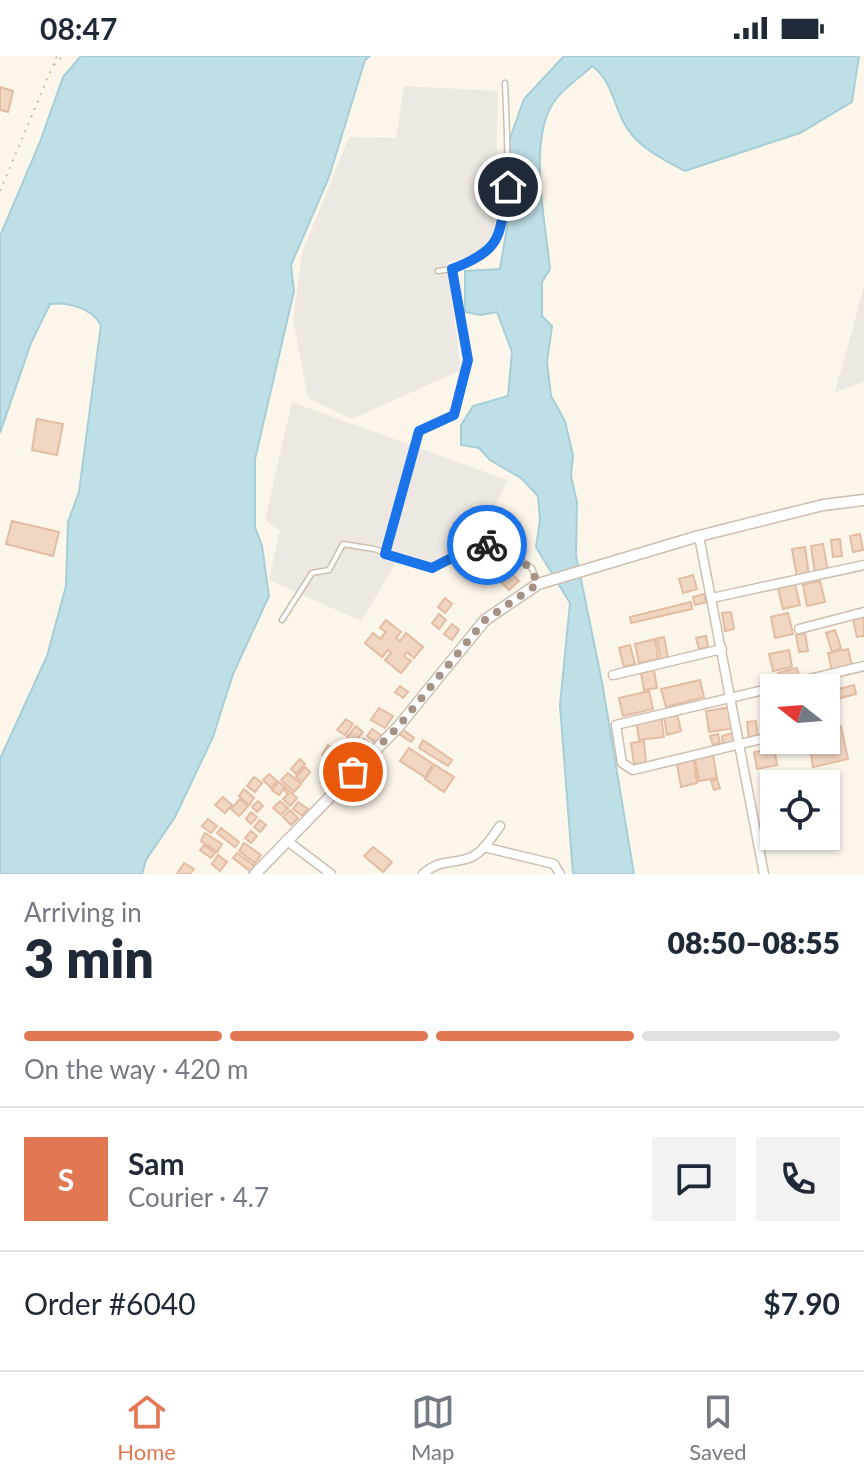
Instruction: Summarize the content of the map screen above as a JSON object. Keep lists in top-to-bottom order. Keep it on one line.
{"north":"left","page":{"status":"08:47","heading":["3 min","Arriving in","08:50–08:55"],"panel":["Sam","Courier · 4.7","Order #6040","$7.90"],"bar":"On the way · 420 m","round":"S","tabs":["Home","Map","Saved"]}}
